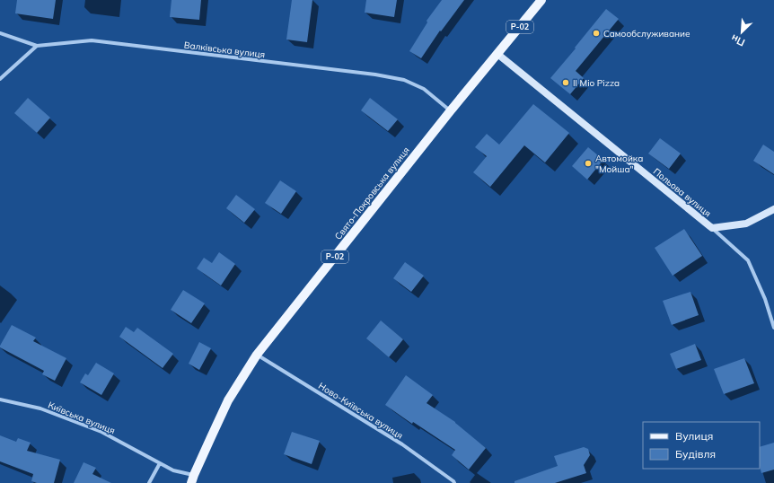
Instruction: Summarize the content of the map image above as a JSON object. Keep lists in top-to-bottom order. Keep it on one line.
{"streets":{"main road":["Р-02","Свято-Покровська вулиця"],"street":["Валківська вулиця","Польова вулиця","Ново-Київська вулиця","Київська вулиця"]},"crossings":[["Валківська вулиця","Свято-Покровська вулиця"],["Польова вулиця","Свято-Покровська вулиця"],["Свято-Покровська вулиця","Ново-Київська вулиця"],["Свято-Покровська вулиця","Київська вулиця"]],"places":["Самообслуживание","Il Mio Pizza","Автомойка \"Мойша\""],"legend":["Вулиця","Будівля"],"north":"bottom left"}
